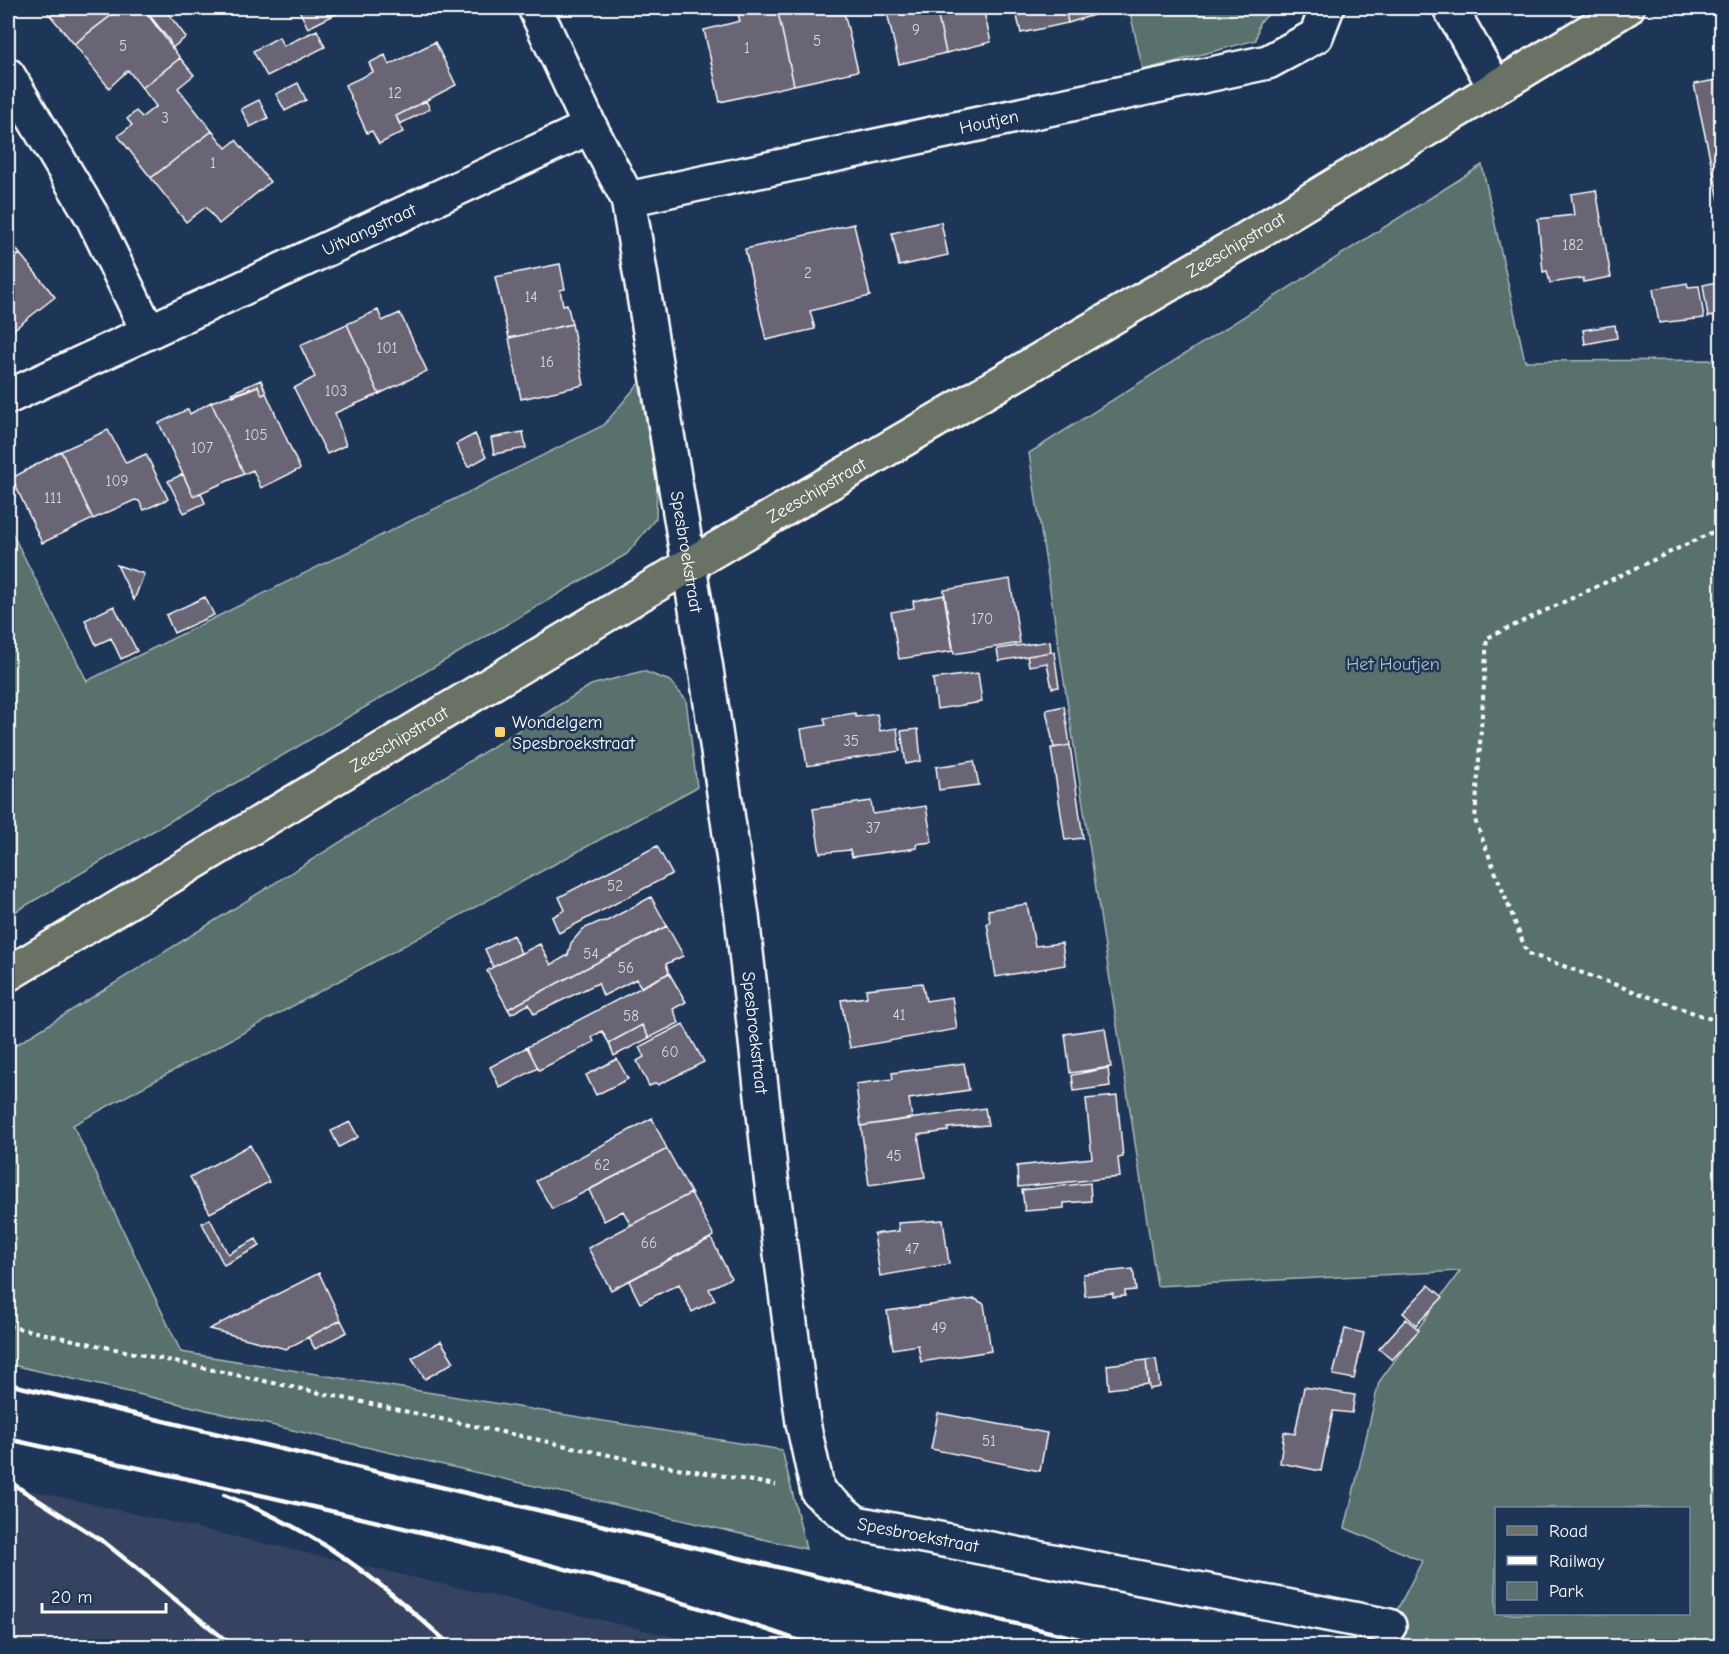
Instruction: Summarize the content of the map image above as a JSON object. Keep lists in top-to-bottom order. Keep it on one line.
{"streets":{"main road":["Zeeschipstraat"],"street":["Houtjen","Uitvangstraat","Spesbroekstraat"]},"crossings":[["Houtjen","Spesbroekstraat"],["Uitvangstraat","Spesbroekstraat"],["Zeeschipstraat","Spesbroekstraat"]],"parks":["Het Houtjen"],"places":{"transit":["Wondelgem Spesbroekstraat"]},"house_numbers":["9","5","5","1","12","3","1","182","2","14","101","16","103","105","107","109","111","170","35","37","52","54","56","41","58","60","45","62","66","47","49","51"],"legend":["Road","Railway","Park"],"scale_bar":"20 m"}
